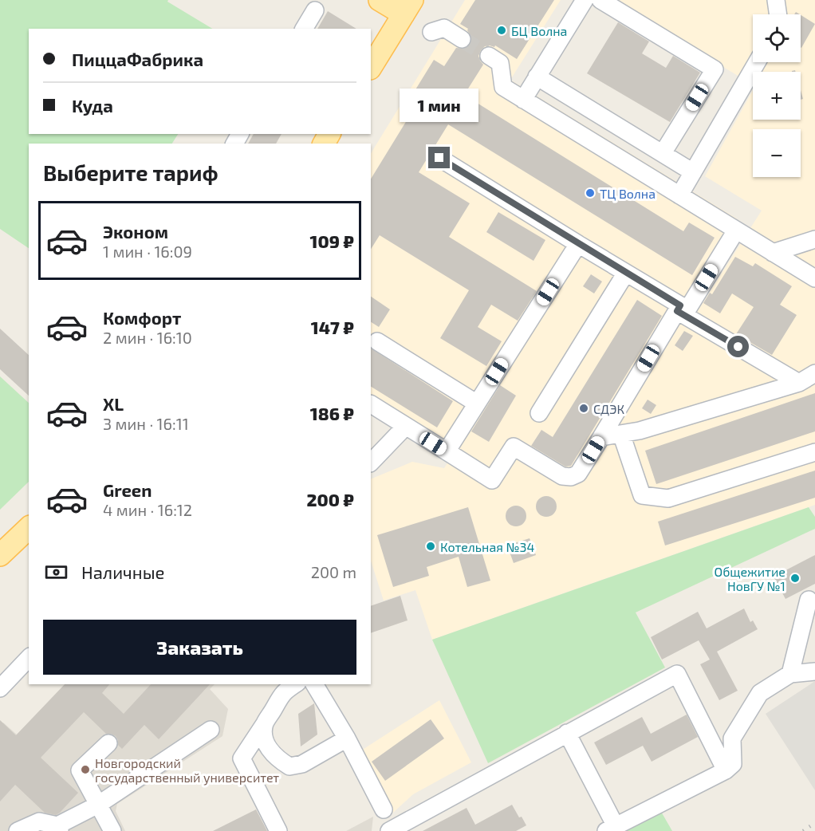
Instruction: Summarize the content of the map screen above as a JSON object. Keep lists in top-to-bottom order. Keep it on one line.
{"places":["БЦ Волна","ТЦ Волна","СДЭК","Котельная №34","Общежитие НовГУ №1","Новгородский государственный университет"],"page":{"map_buttons":["+","−"],"banner":["ПиццаФабрика","Куда"],"bubble":"1 мин","heading":"Выберите тариф","list":[{"name":"Эконом","note":"1 мин · 16:09","value":"109 ₽"},{"name":"Комфорт","note":"2 мин · 16:10","value":"147 ₽"},{"name":"XL","note":"3 мин · 16:11","value":"186 ₽"},{"name":"Green","note":"4 мин · 16:12","value":"200 ₽"}],"pay":["Наличные","200 m"],"buttons":"Заказать"}}
